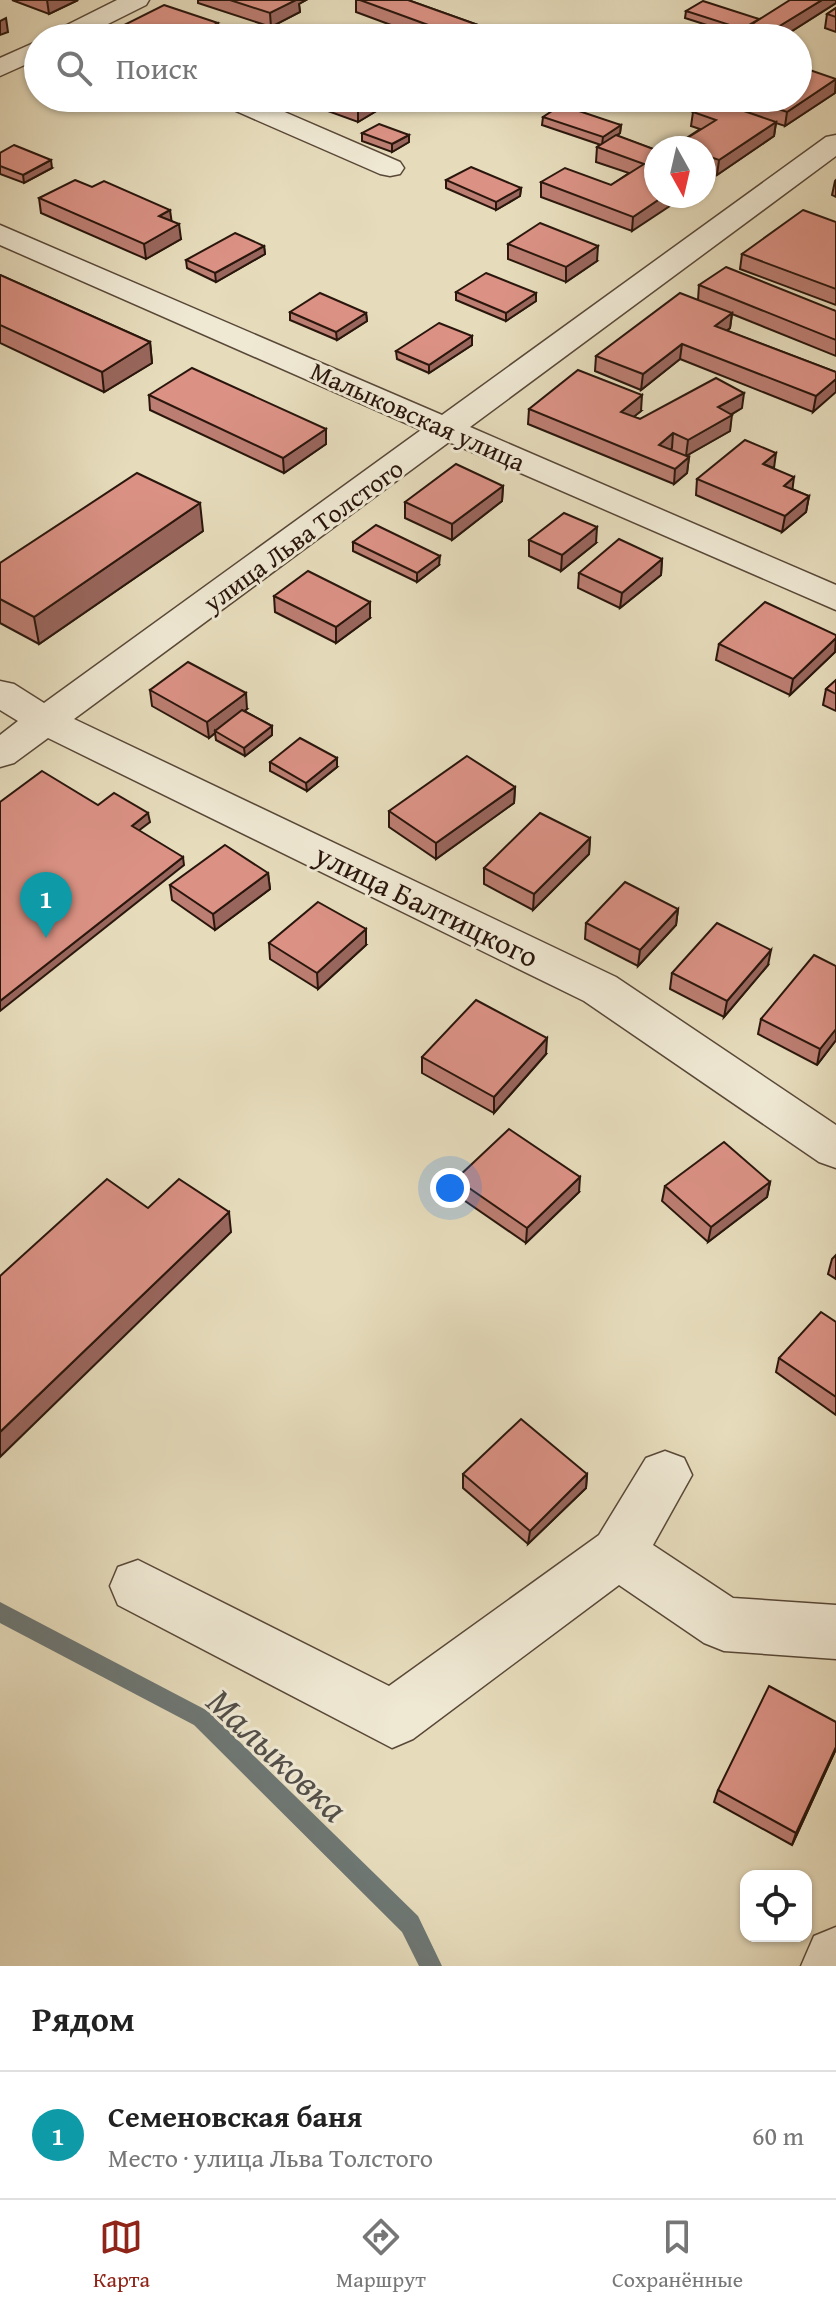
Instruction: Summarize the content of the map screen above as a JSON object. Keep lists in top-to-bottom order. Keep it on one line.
{"streets":{"street":["Малыковская улица","улица Льва Толстого","улица Балтицкого"]},"crossings":[["Малыковская улица","улица Льва Толстого"],["улица Льва Толстого","улица Балтицкого"]],"water":["Малыковка"],"north":"bottom","page":{"search":"Поиск","pins":"1","heading":"Рядом","list":[{"mark":"1","name":"Семеновская баня","note":"Место · улица Льва Толстого","value":"60 m"}],"nav":["Карта","Маршрут","Сохранённые"]}}
